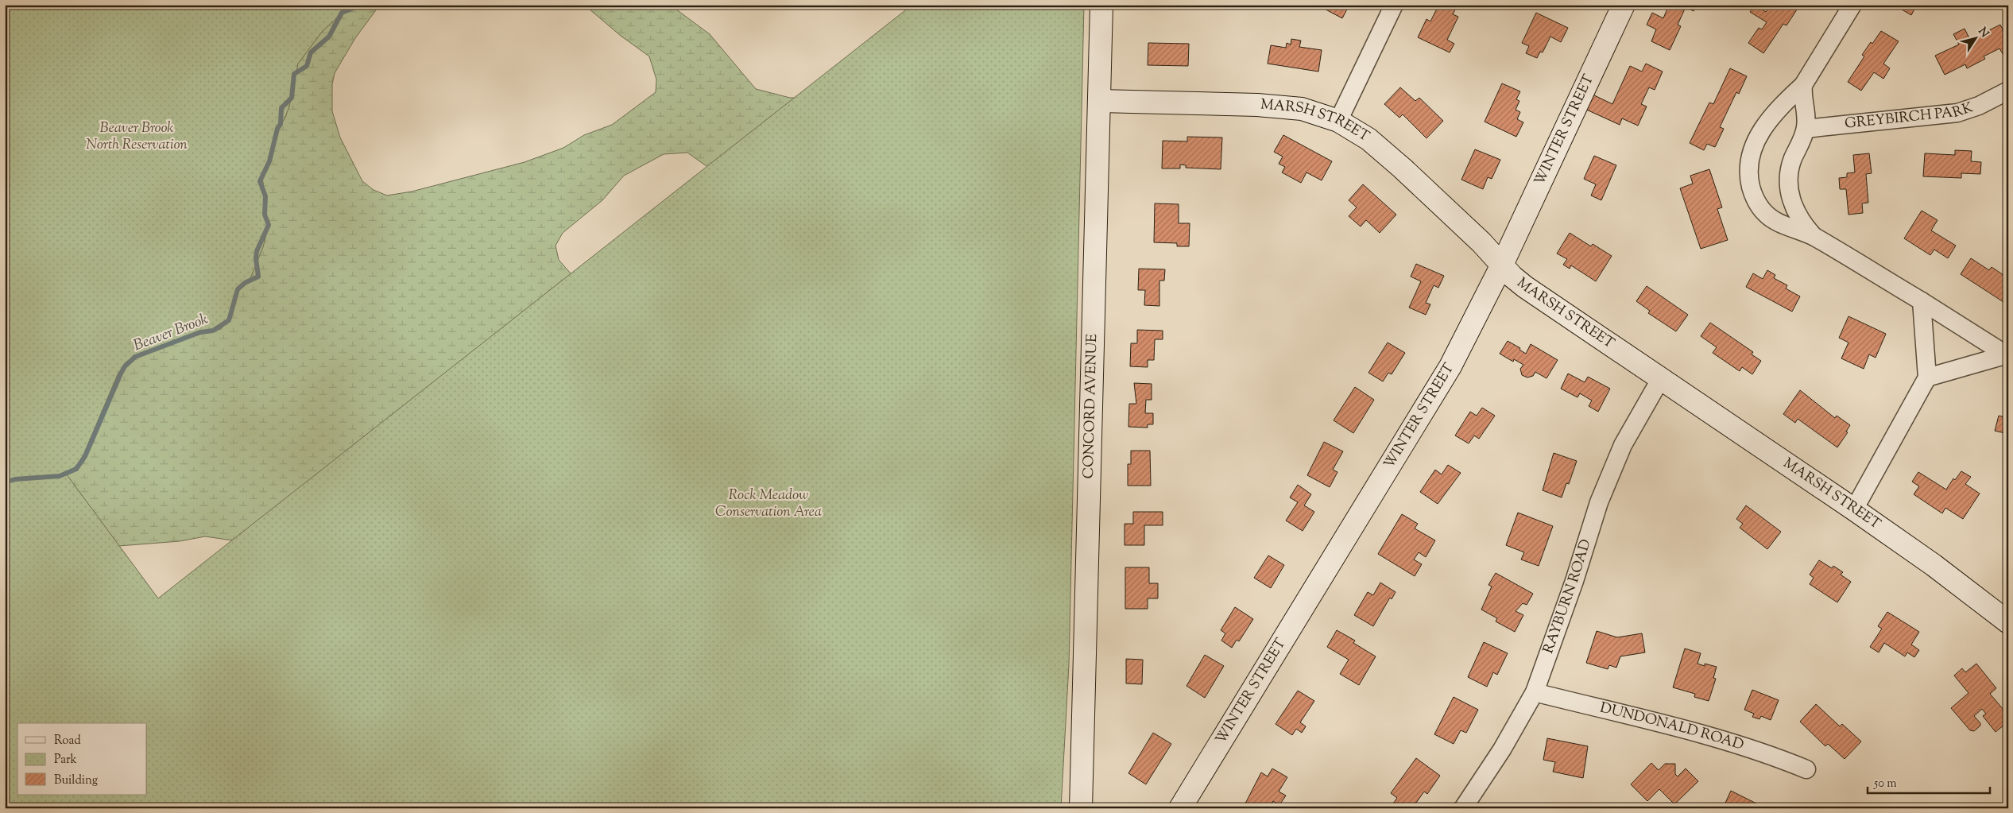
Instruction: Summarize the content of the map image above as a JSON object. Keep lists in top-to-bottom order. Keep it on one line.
{"streets":{"main road":["MARSH STREET","WINTER STREET","CONCORD AVENUE"],"street":["GREYBIRCH PARK","RAYBURN ROAD","DUNDONALD ROAD"]},"crossings":[["MARSH STREET","WINTER STREET"],["MARSH STREET","CONCORD AVENUE"],["MARSH STREET","RAYBURN ROAD"],["RAYBURN ROAD","DUNDONALD ROAD"]],"water":["Beaver Brook"],"parks":["Beaver Brook North Reservation","Rock Meadow Conservation Area"],"legend":["Road","Park","Building"],"scale_bar":"50 m","north":"top right"}
